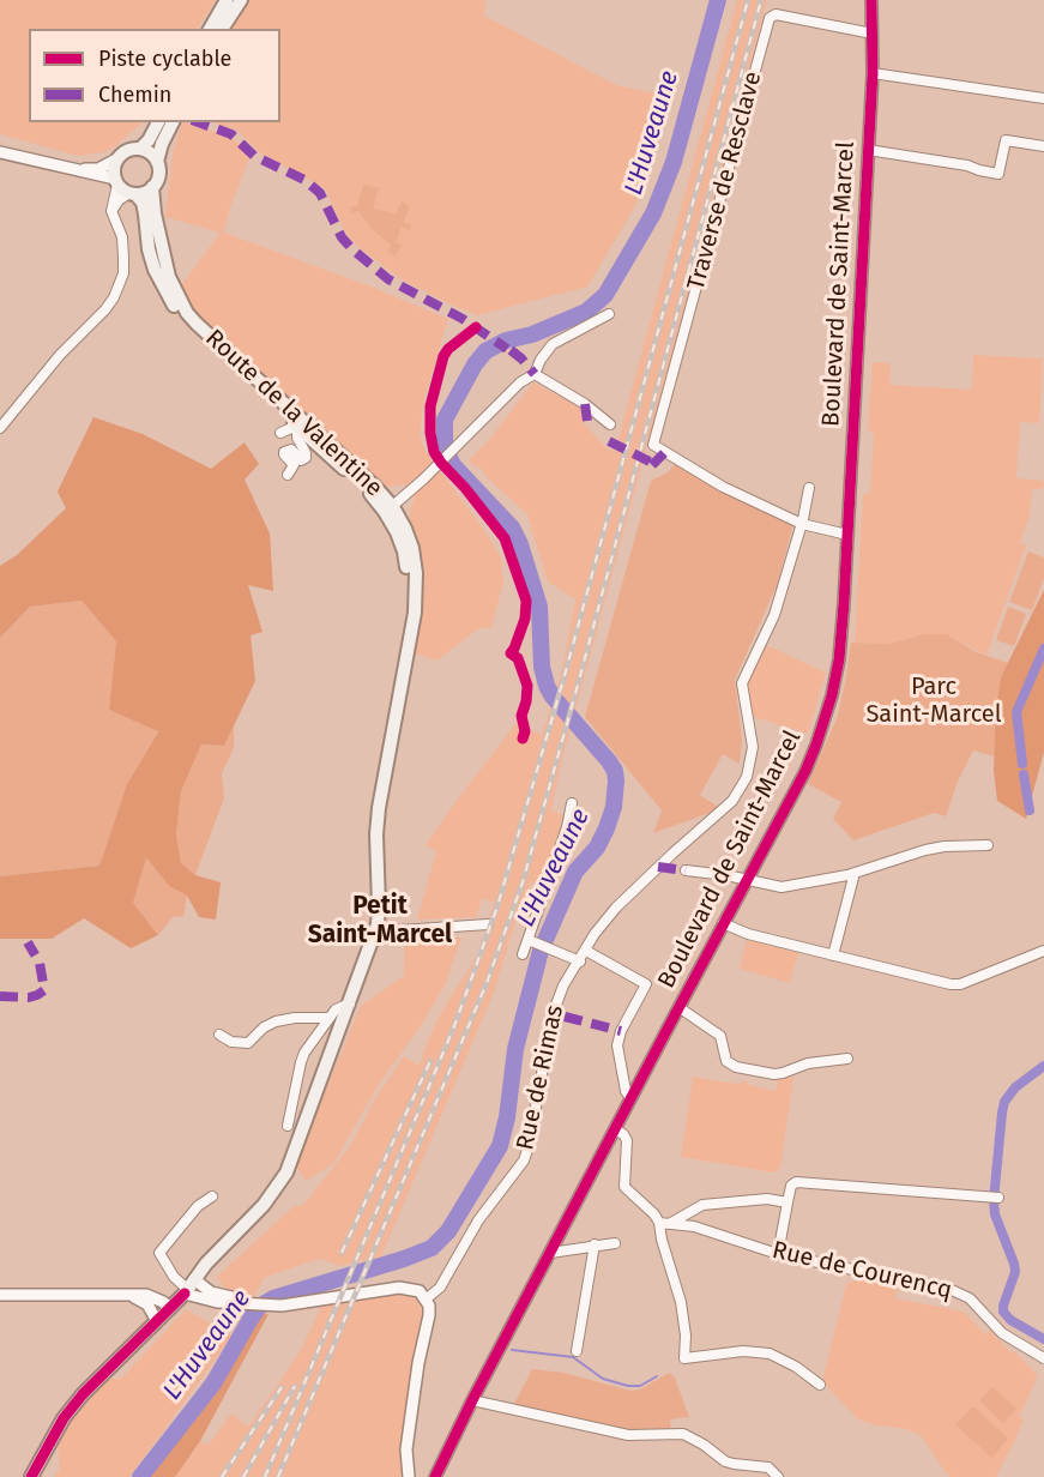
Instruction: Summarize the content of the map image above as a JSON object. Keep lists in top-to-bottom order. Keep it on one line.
{"streets":{"main road":["Route de la Valentine"],"street":["Traverse de Resclave","Boulevard de Saint-Marcel","Rue de Rimas","Rue de Courencq"]},"crossings":[["Traverse de Resclave","Boulevard de Saint-Marcel"],["Traverse de Resclave","Rue de Rimas"]],"districts":["Petit Saint-Marcel"],"water":["L'Huveaune"],"parks":["Parc Saint-Marcel"],"legend":["Piste cyclable","Chemin"]}
